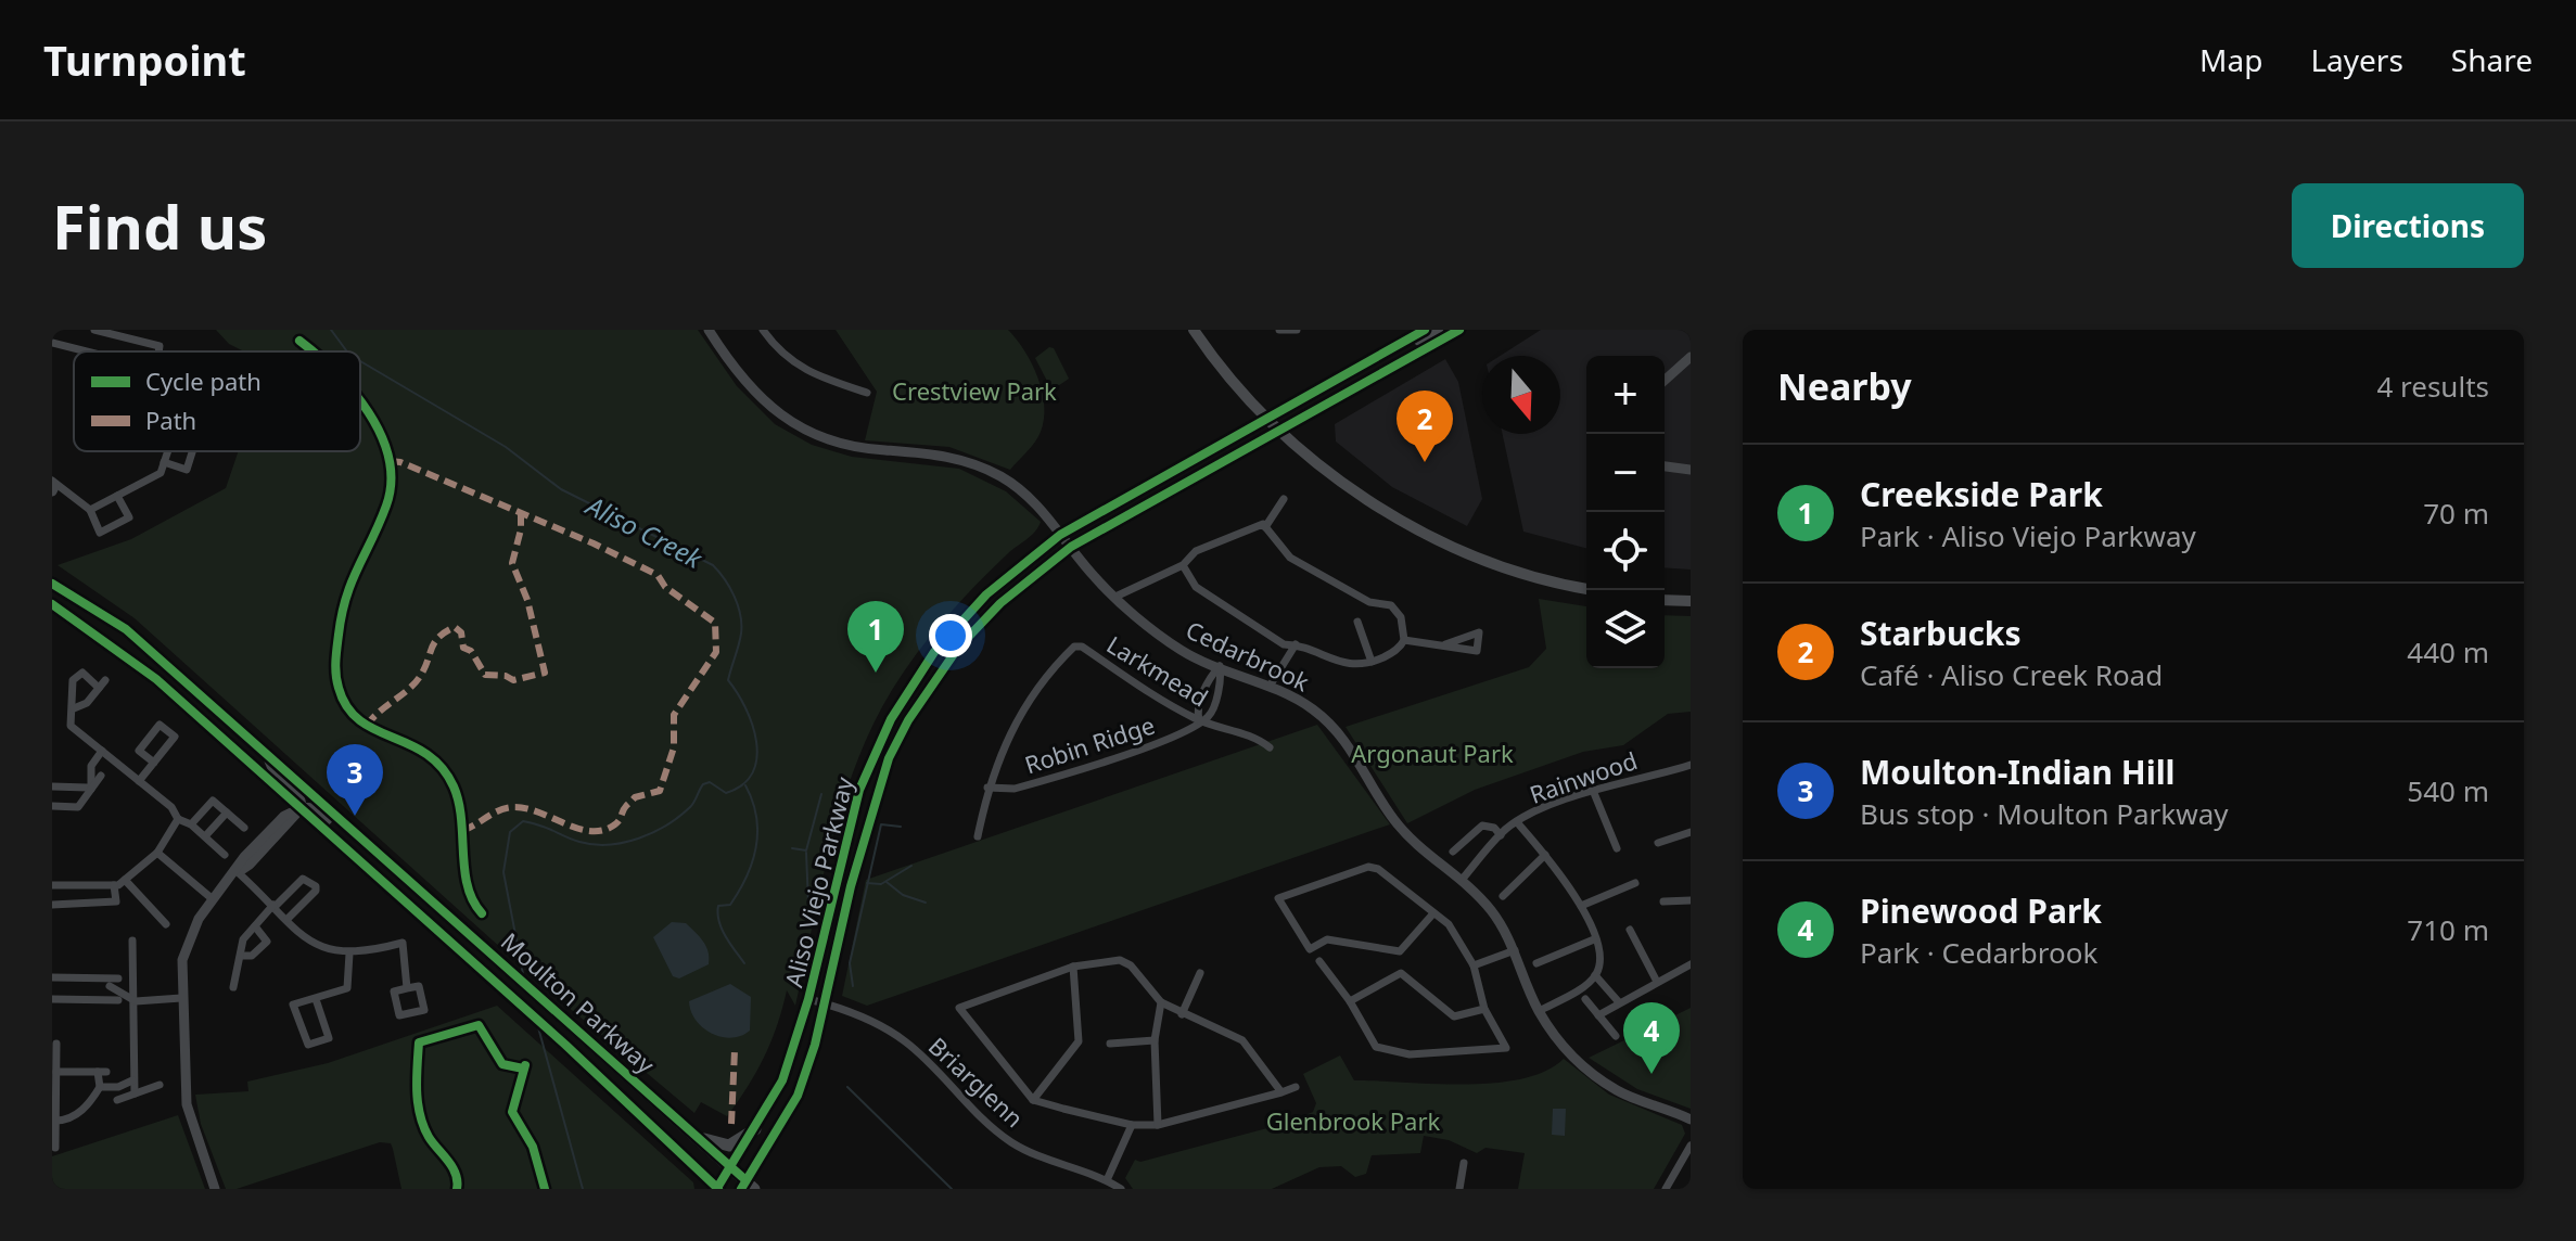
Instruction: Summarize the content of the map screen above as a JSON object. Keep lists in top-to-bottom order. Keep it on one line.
{"streets":{"main road":["Aliso Viejo Parkway","Moulton Parkway"],"street":["Cedarbrook","Larkmead","Robin Ridge","Rainwood","Briarglenn"]},"crossings":[["Cedarbrook","Rainwood"],["Cedarbrook","Aliso Viejo Parkway"],["Larkmead","Robin Ridge"],["Aliso Viejo Parkway","Moulton Parkway"],["Aliso Viejo Parkway","Briarglenn"]],"water":["Aliso Creek"],"parks":["Crestview Park","Argonaut Park","Glenbrook Park"],"legend":["Cycle path","Path"],"north":"bottom","page":{"header":"Turnpoint","nav":["Map","Layers","Share"],"buttons":"Directions","title":"Find us","heading":["Nearby","4 results"],"map_buttons":["+","−"],"pins":["2","1","3","4"],"list":[{"mark":"1","name":"Creekside Park","note":"Park · Aliso Viejo Parkway","value":"70 m"},{"mark":"2","name":"Starbucks","note":"Café · Aliso Creek Road","value":"440 m"},{"mark":"3","name":"Moulton-Indian Hill","note":"Bus stop · Moulton Parkway","value":"540 m"},{"mark":"4","name":"Pinewood Park","note":"Park · Cedarbrook","value":"710 m"}]}}
